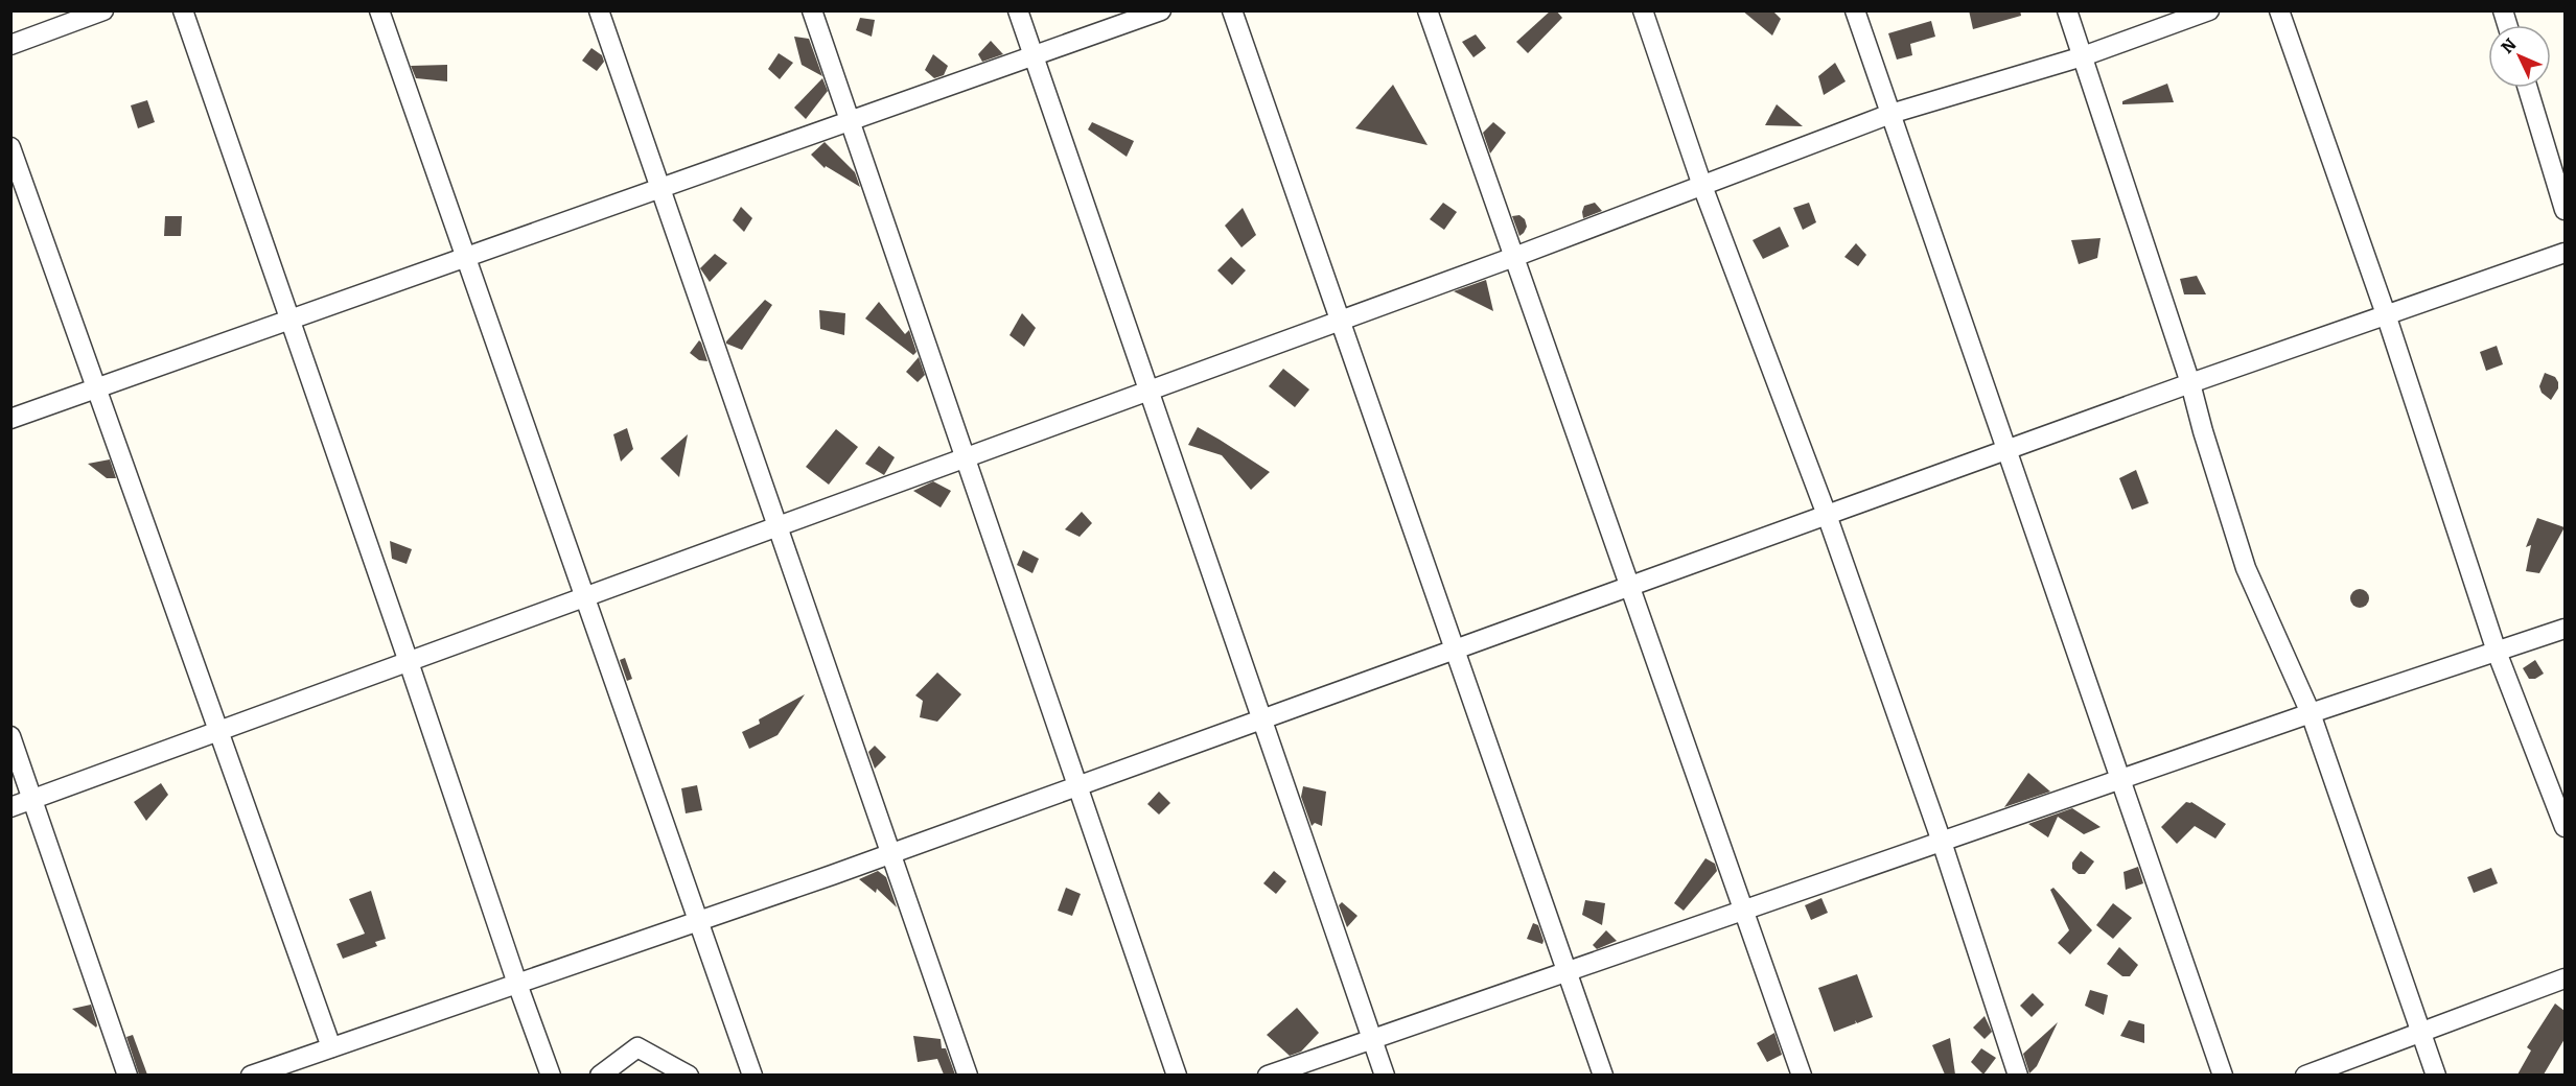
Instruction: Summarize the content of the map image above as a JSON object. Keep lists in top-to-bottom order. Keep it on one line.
{"north":"top left"}
